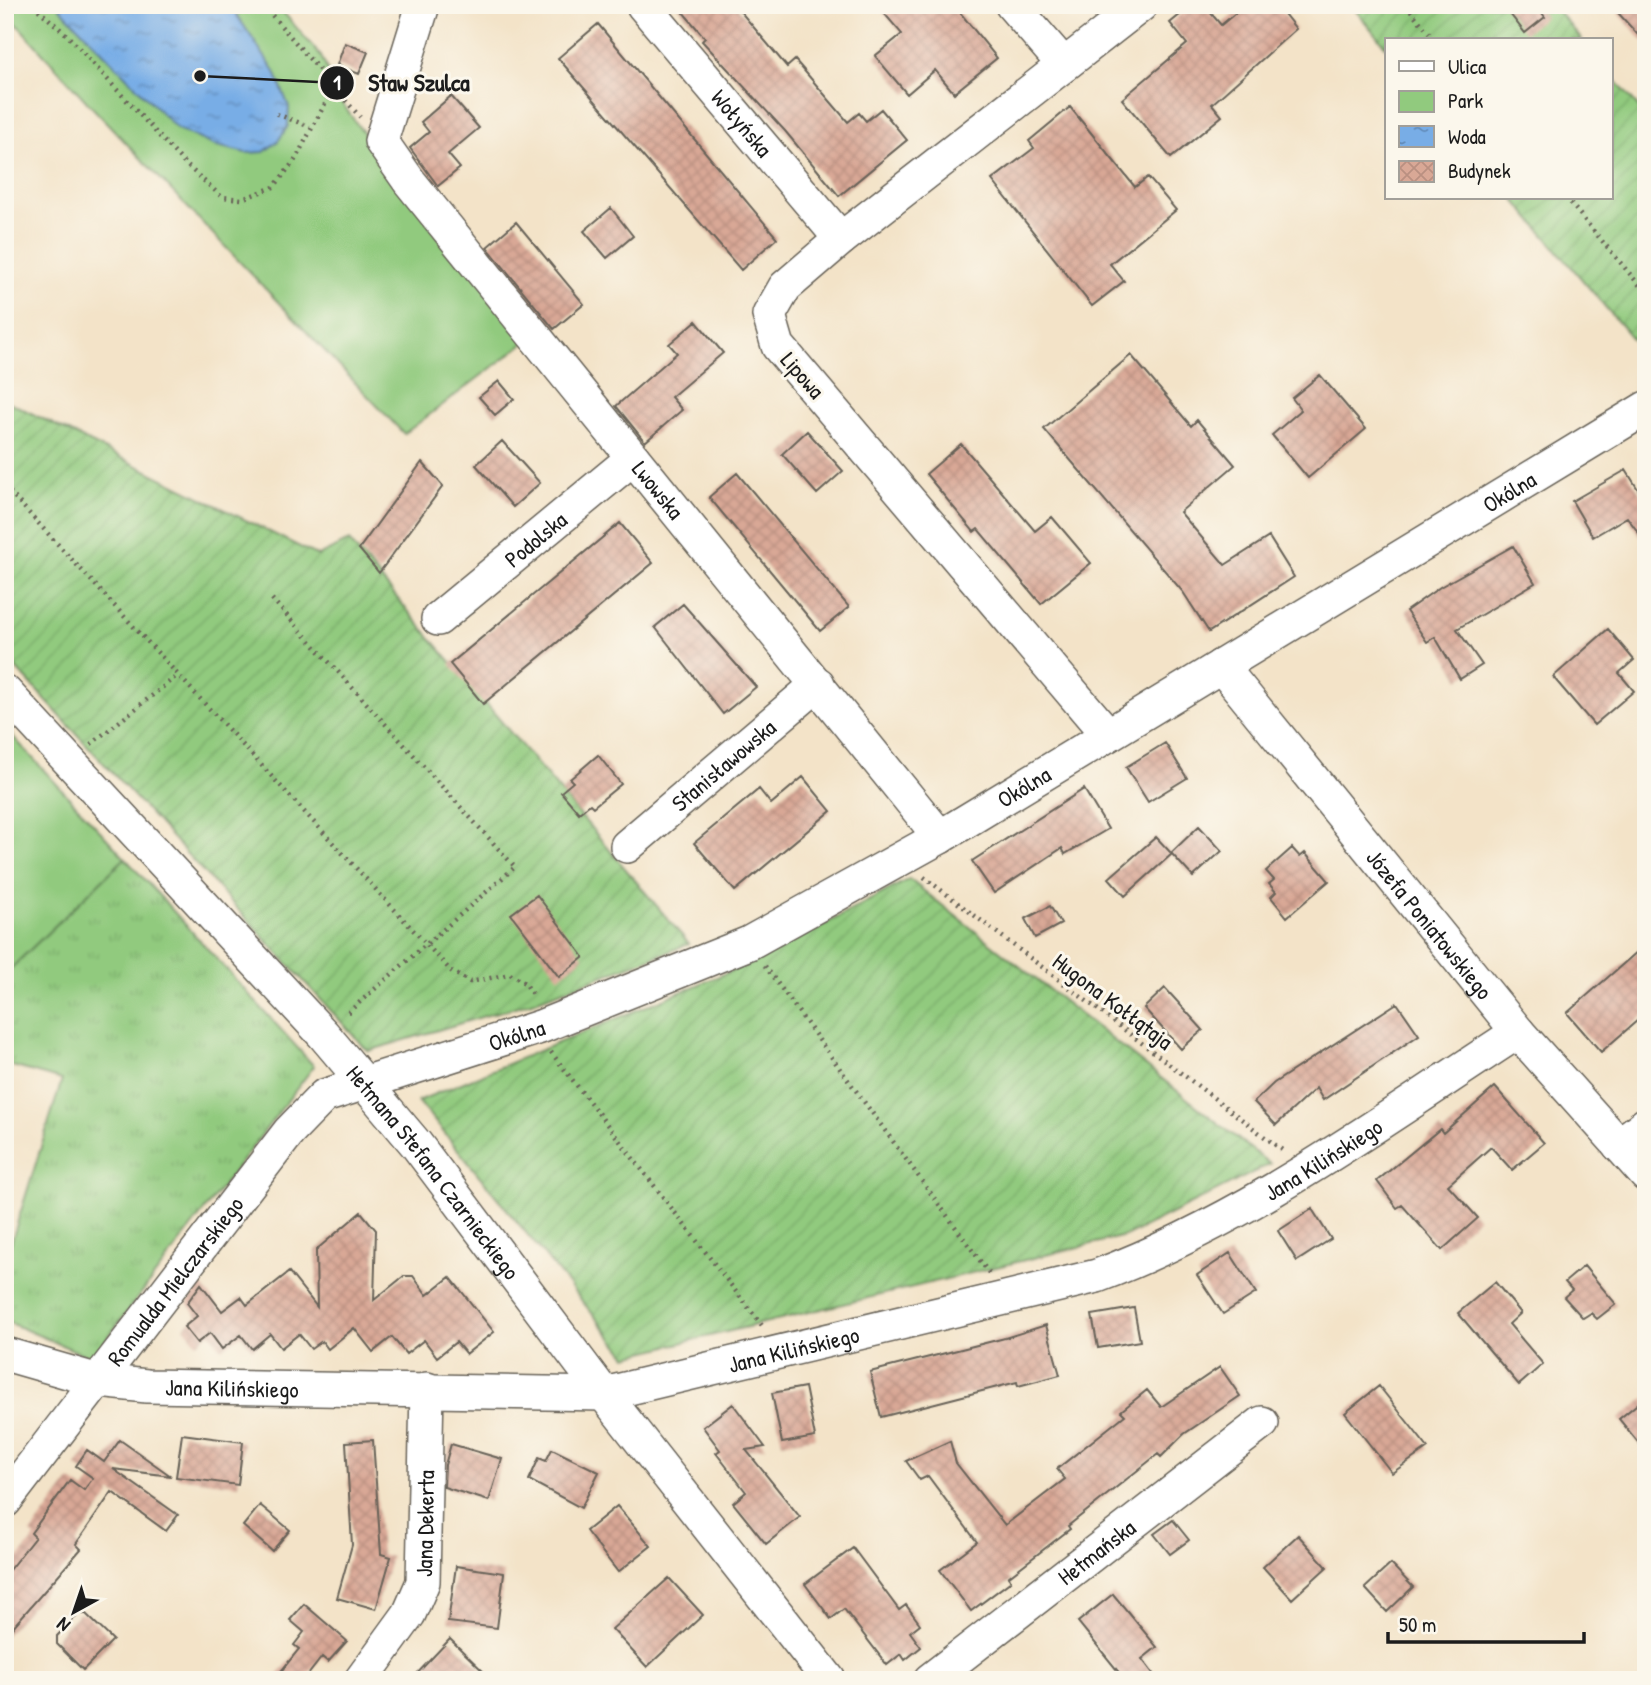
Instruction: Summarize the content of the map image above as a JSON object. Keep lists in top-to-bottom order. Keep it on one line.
{"streets":{"street":["Wołyńska","Lipowa","Lwowska","Okólna","Podolska","Stanisławowska","Józefa Poniatowskiego","Jana Kilińskiego","Hetmana Stefana Czarnieckiego","Romualda Mielczarskiego","Jana Dekerta","Hetmańska"],"path":["Hugona Kołłątaja"]},"crossings":[["Wołyńska","Lipowa"],["Lipowa","Okólna"],["Lwowska","Okólna"],["Lwowska","Podolska"],["Lwowska","Stanisławowska"],["Okólna","Józefa Poniatowskiego"],["Okólna","Hugona Kołłątaja"],["Okólna","Hetmana Stefana Czarnieckiego"],["Okólna","Romualda Mielczarskiego"],["Józefa Poniatowskiego","Jana Kilińskiego"],["Hugona Kołłątaja","Jana Kilińskiego"],["Jana Kilińskiego","Hetmana Stefana Czarnieckiego"],["Jana Kilińskiego","Romualda Mielczarskiego"],["Jana Kilińskiego","Jana Dekerta"],["Hetmana Stefana Czarnieckiego","Romualda Mielczarskiego"]],"places":["Staw Szulca"],"legend":["Ulica","Park","Woda","Budynek"],"scale_bar":"50 m","north":"bottom left"}
